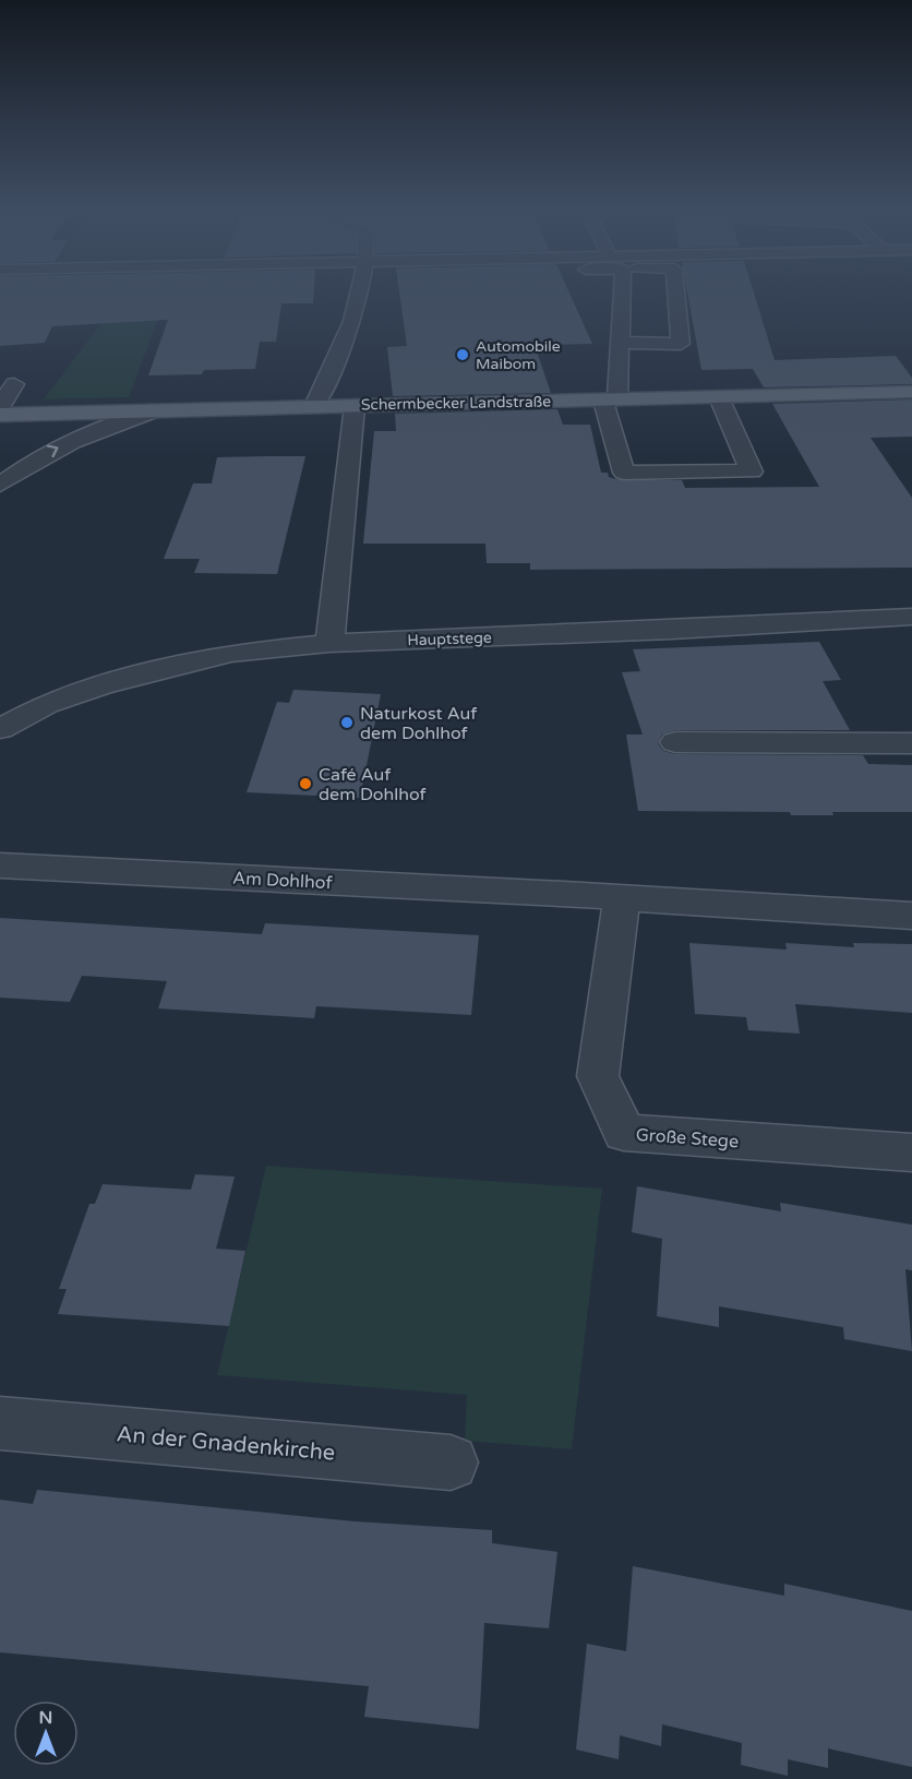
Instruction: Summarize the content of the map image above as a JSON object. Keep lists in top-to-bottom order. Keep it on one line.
{"streets":{"main road":["Schermbecker Landstraße"],"street":["Hauptstege","Am Dohlhof","Große Stege","An der Gnadenkirche"]},"crossings":[["Am Dohlhof","Große Stege"]],"places":["Automobile Maibom","Naturkost Auf dem Dohlhof","Café Auf dem Dohlhof"],"north":"top"}
